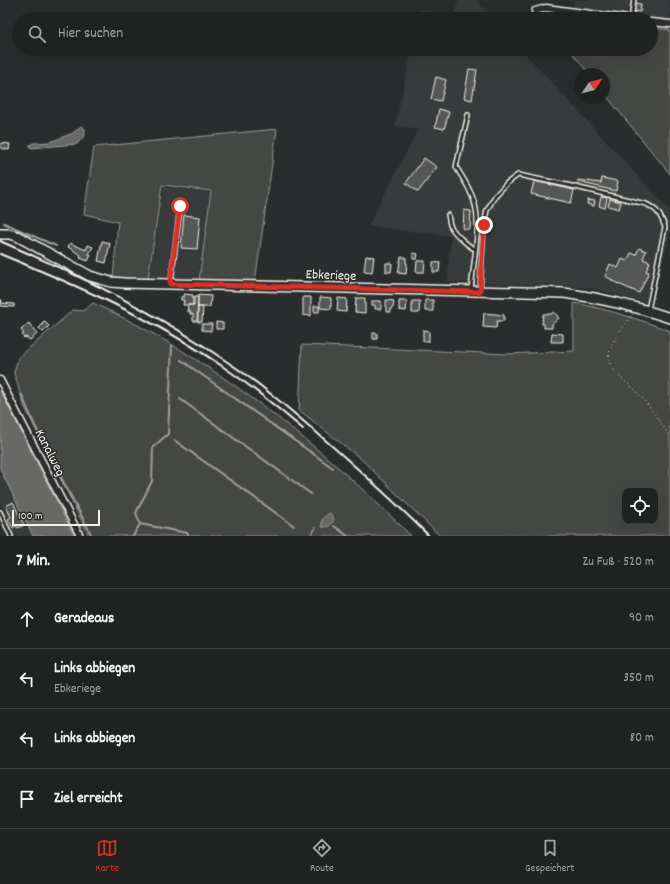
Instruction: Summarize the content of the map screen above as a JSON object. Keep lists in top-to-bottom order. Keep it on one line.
{"streets":{"street":["Ebkeriege","Kanalweg"]},"scale_bar":"100 m","north":"top right","page":{"search":"Hier suchen","scale":"100 m","heading":["7 Min.","Zu Fuß · 520 m"],"list":[["Geradeaus","90 m"],["Links abbiegen","Ebkeriege","350 m"],["Links abbiegen","80 m"],"Ziel erreicht"],"nav":["Karte","Route","Gespeichert"]}}
